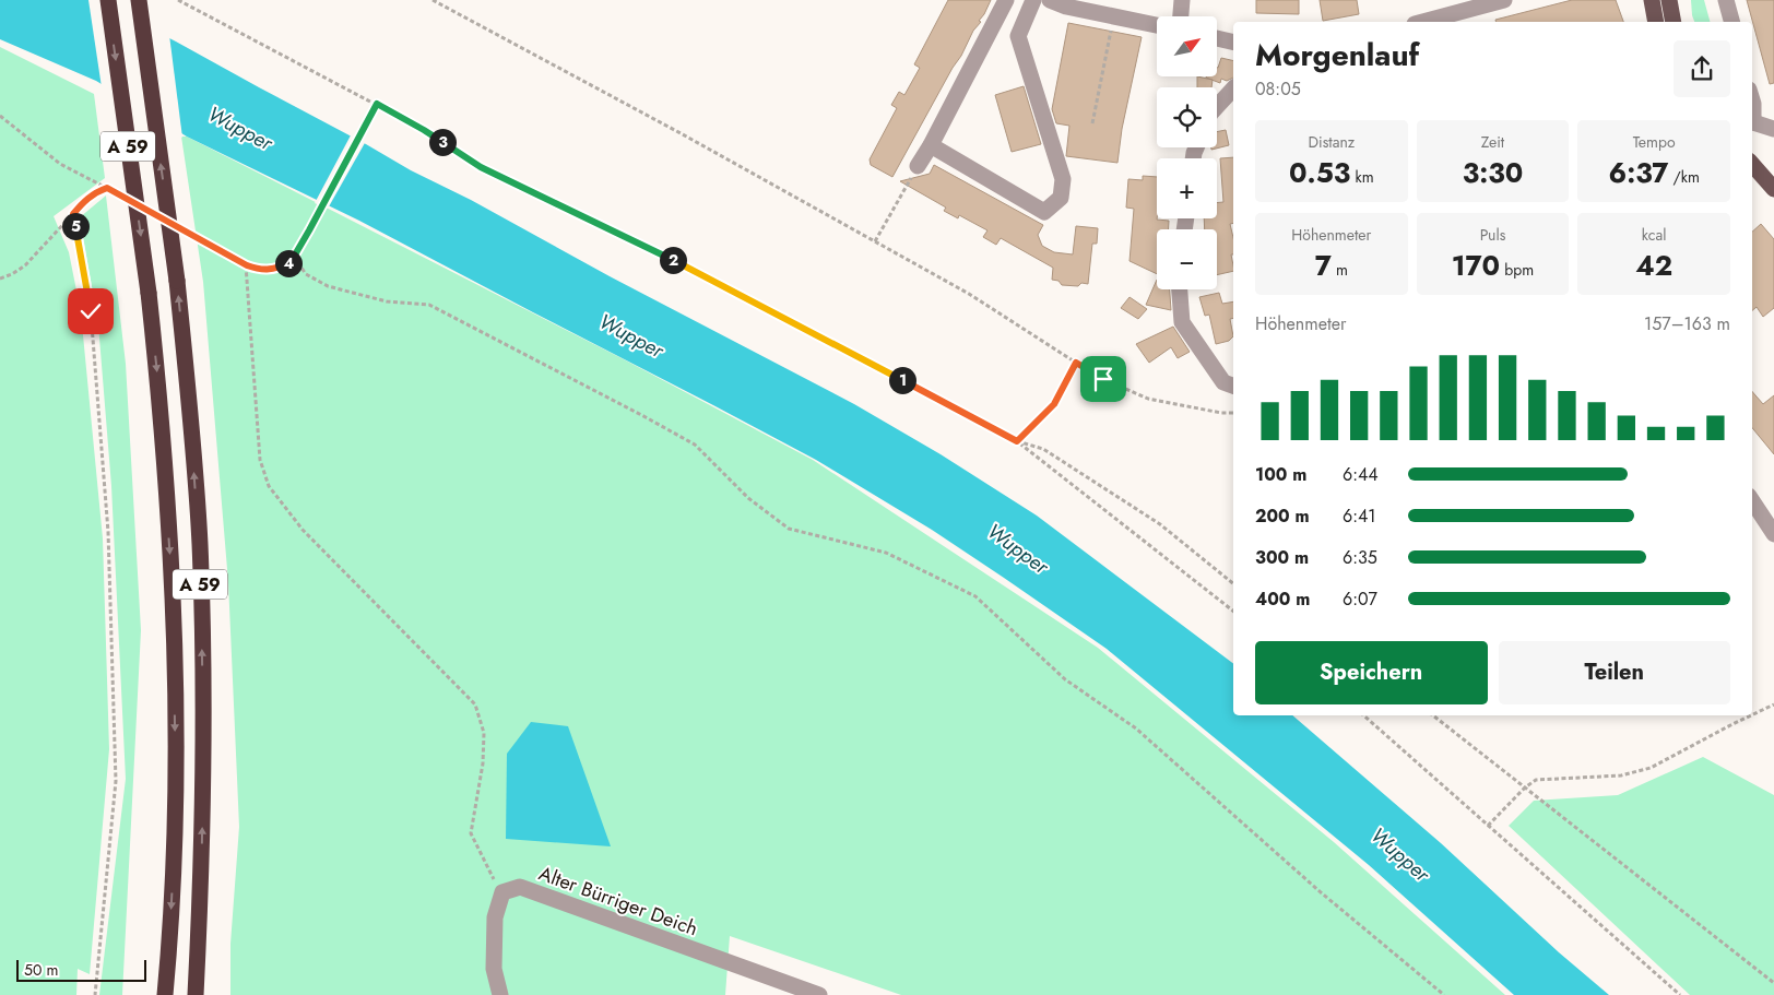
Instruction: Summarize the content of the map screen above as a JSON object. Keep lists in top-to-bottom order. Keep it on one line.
{"streets":{"highway":["A 59"],"street":["Alter Bürriger Deich"]},"water":["Wupper"],"scale_bar":"50 m","north":"top right","page":{"map_buttons":["+","−"],"heading":["Morgenlauf","08:05"],"stats":[["Distanz","0.53 km"],["Zeit","3:30"],["Tempo","6:37 /km"],["Höhenmeter","7 m"],["Puls","170 bpm"],["kcal","42"]],"pins":["3","5","2","4","1"],"chart":["Höhenmeter","157–163 m"],"list":[{"name":"100 m","note":"6:44"},{"name":"200 m","note":"6:41"},{"name":"300 m","note":"6:35"},{"name":"400 m","note":"6:07"}],"buttons":["Speichern","Teilen"],"scale":"50 m"}}
